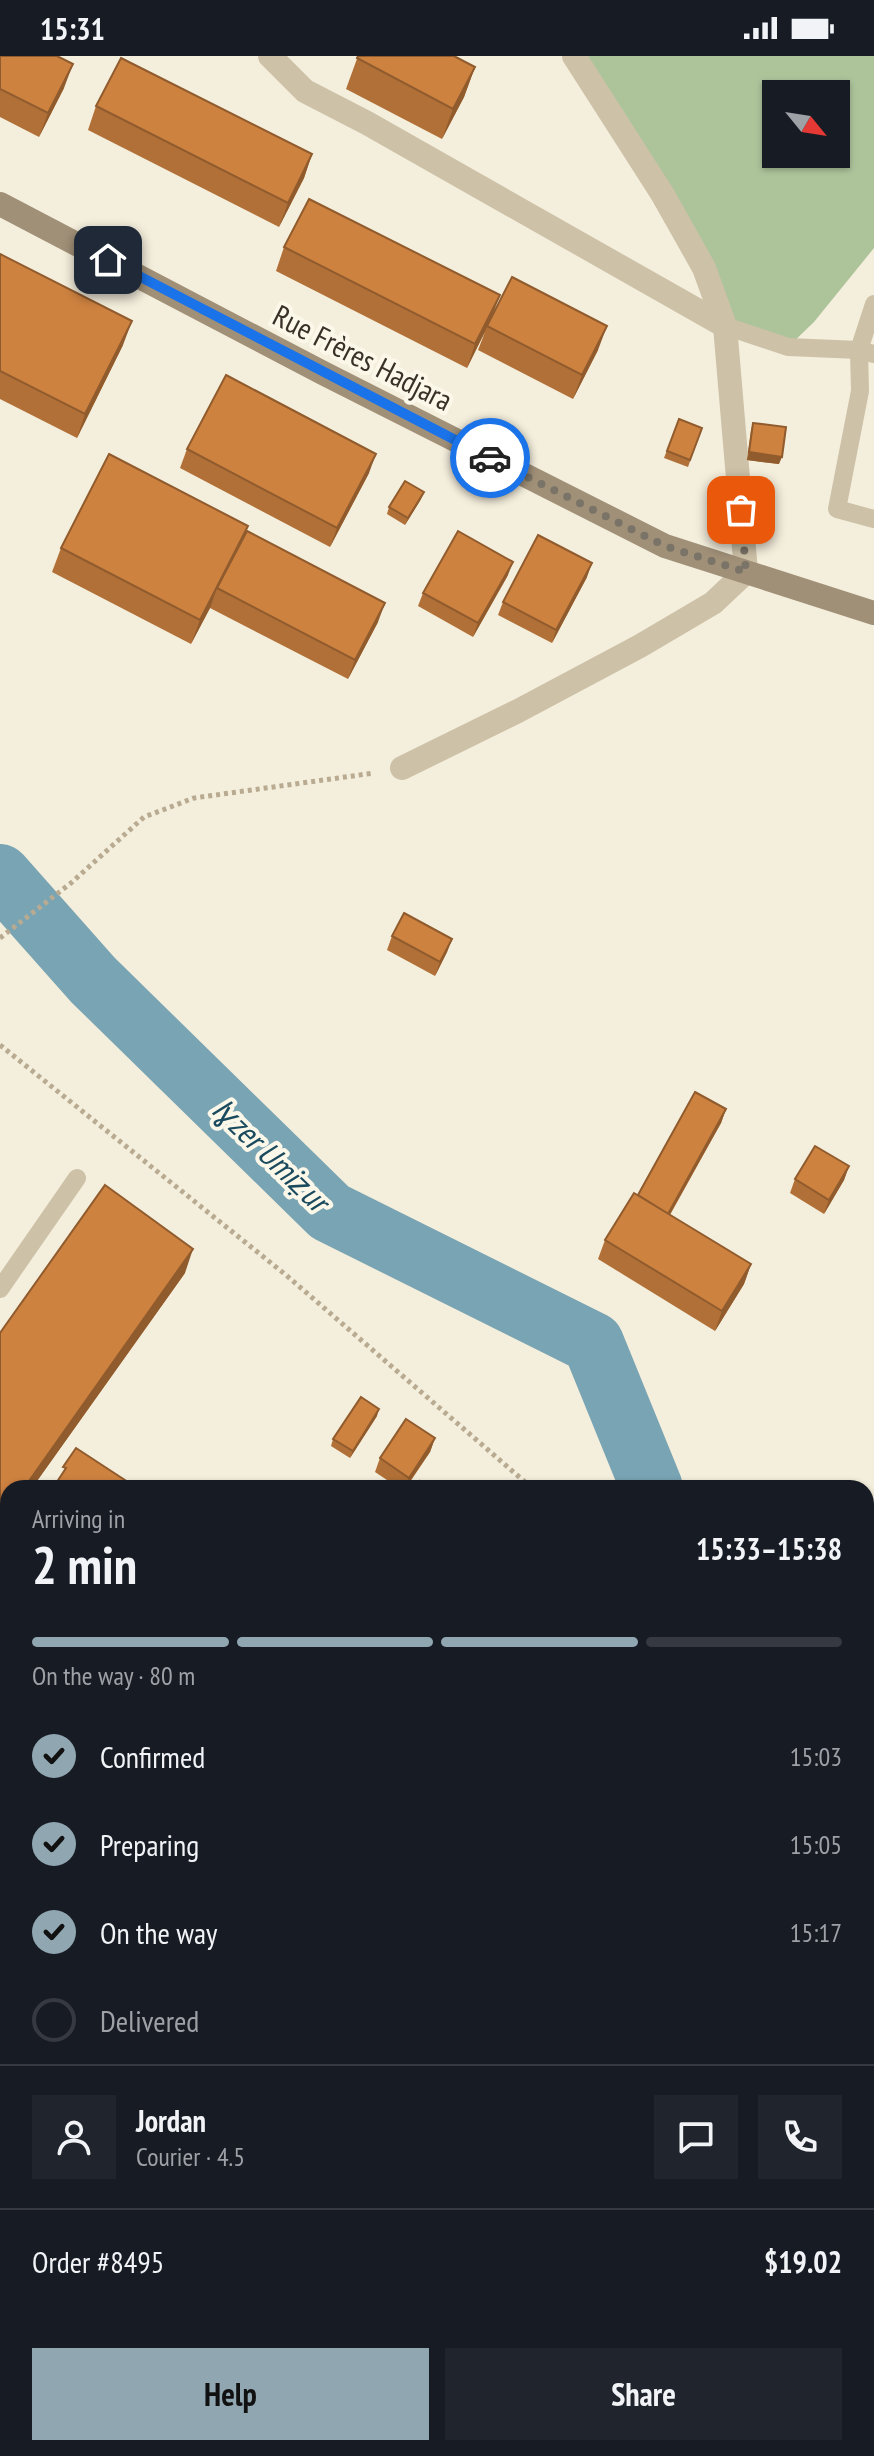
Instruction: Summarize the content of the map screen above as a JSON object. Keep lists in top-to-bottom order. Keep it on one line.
{"streets":{"main road":["Rue Frères Hadjara"]},"water":["Iɣzer Umiẓur"],"north":"bottom right","page":{"status":"15:31","heading":["2 min","Arriving in","15:33–15:38"],"panel":["Jordan","Courier · 4.5","Order #8495","$19.02"],"bar":"On the way · 80 m","list":[["Confirmed","15:03"],["Preparing","15:05"],["On the way","15:17"],"Delivered"],"buttons":["Help","Share"]}}
